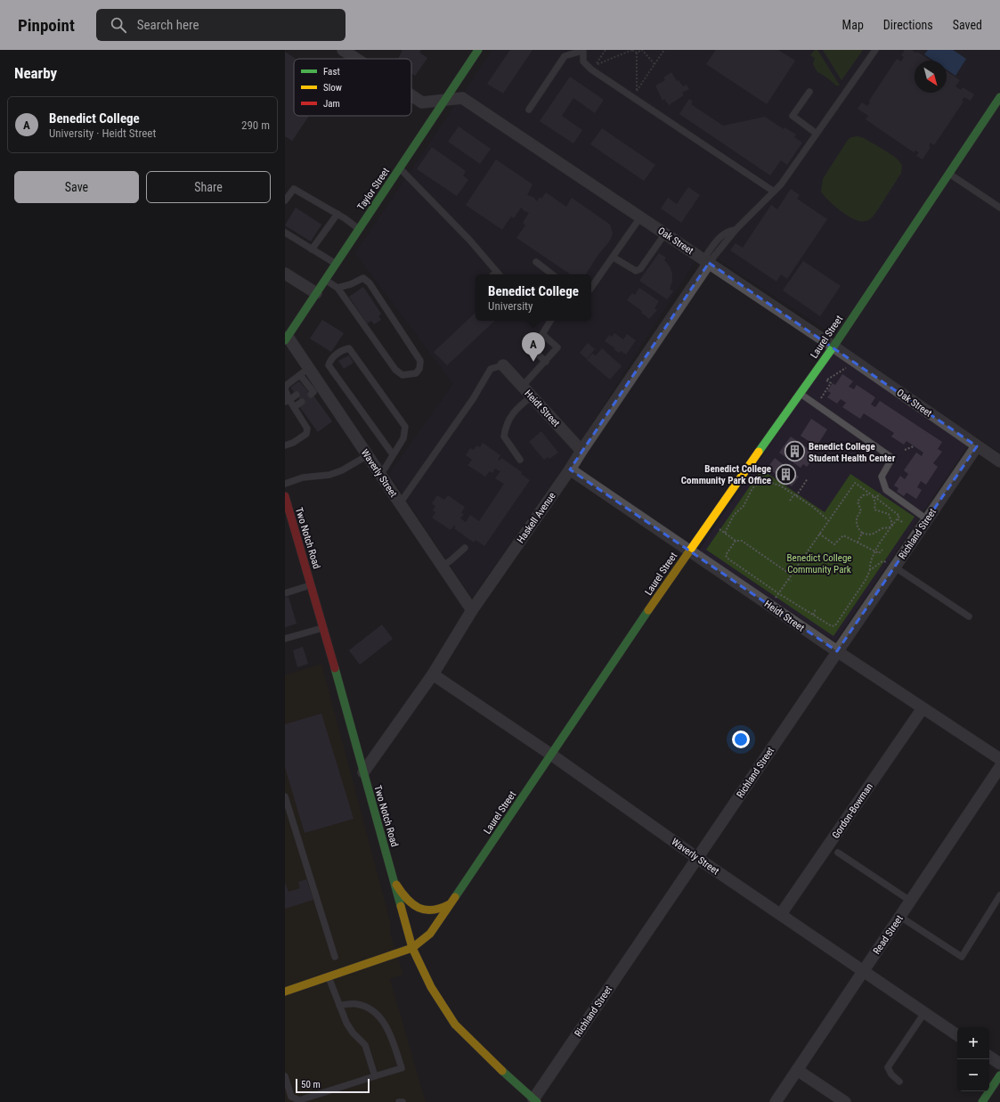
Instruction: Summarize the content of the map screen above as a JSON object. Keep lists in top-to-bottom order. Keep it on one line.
{"streets":{"street":["Taylor Street","Oak Street","Laurel Street","Heidt Street","Waverly Street","Haskell Avenue","Richland Street","Two Notch Road","Gordon-Bowman","Read Street"]},"crossings":[["Taylor Street","Oak Street"],["Taylor Street","Waverly Street"],["Oak Street","Laurel Street"],["Oak Street","Haskell Avenue"],["Oak Street","Richland Street"],["Laurel Street","Heidt Street"],["Laurel Street","Waverly Street"],["Laurel Street","Two Notch Road"],["Heidt Street","Haskell Avenue"],["Heidt Street","Richland Street"],["Heidt Street","Gordon-Bowman"],["Waverly Street","Haskell Avenue"],["Waverly Street","Richland Street"],["Waverly Street","Gordon-Bowman"],["Waverly Street","Read Street"],["Haskell Avenue","Two Notch Road"],["Richland Street","Two Notch Road"]],"parks":["Benedict College Community Park"],"places":{"building":["Benedict College Student Health Center","Benedict College Community Park Office"]},"legend":["Fast","Slow","Jam"],"scale_bar":"50 m","north":"bottom right","page":{"header":"Pinpoint","search":"Search here","nav":["Map","Directions","Saved"],"heading":"Nearby","list":[{"mark":"A","name":"Benedict College","note":"University · Heidt Street","value":"290 m"}],"buttons":["Save","Share"],"popup":["Benedict College","University"],"pins":"A","map_buttons":["+","−"],"scale":"50 m"}}
